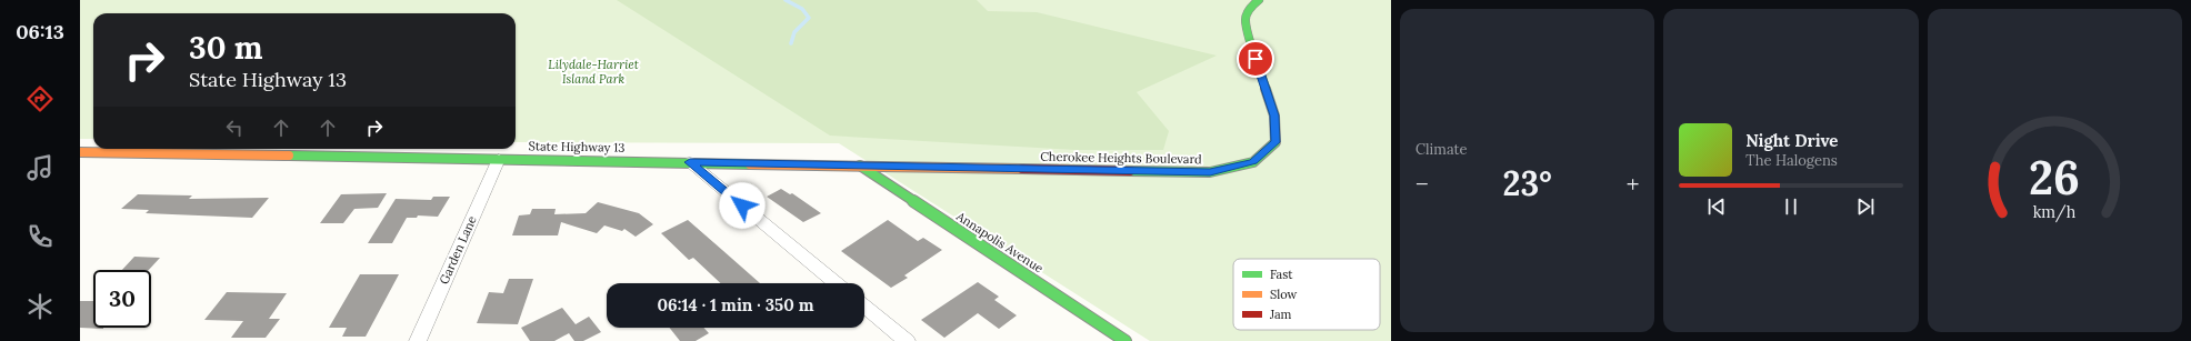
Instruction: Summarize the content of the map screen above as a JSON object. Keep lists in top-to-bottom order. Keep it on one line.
{"streets":{"street":["State Highway 13","Cherokee Heights Boulevard","Annapolis Avenue","Garden Lane"]},"crossings":[["State Highway 13","Cherokee Heights Boulevard"],["State Highway 13","Annapolis Avenue"],["State Highway 13","Garden Lane"],["Cherokee Heights Boulevard","Annapolis Avenue"]],"parks":["Lilydale-Harriet Island Park"],"legend":["Fast","Slow","Jam"],"page":{"tabs":"06:13","tile":"Climate","turn":["30 m","State Highway 13"],"song":["Night Drive","The Halogens"],"heat":["−","23°","+"],"limit":"30","trip":"06:14 · 1 min · 350 m","gauge":["26","km/h"]}}
